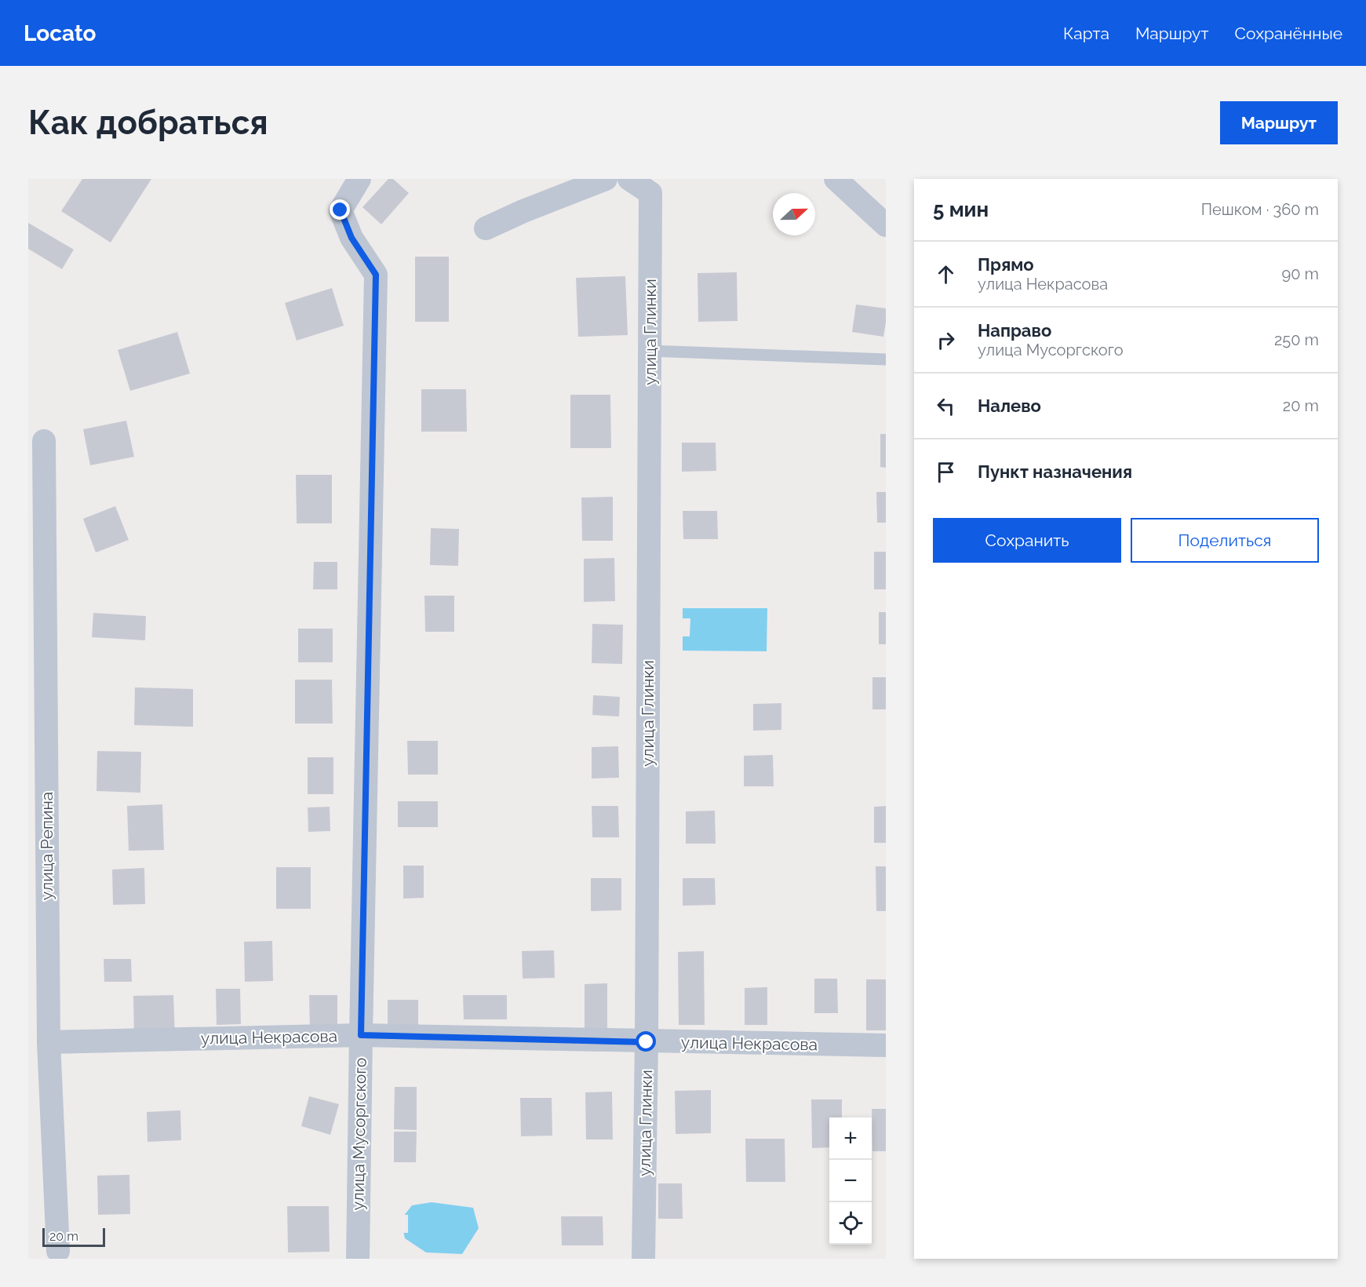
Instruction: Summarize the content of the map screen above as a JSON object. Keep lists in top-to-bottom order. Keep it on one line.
{"streets":{"street":["улица Глинки","улица Репина","улица Некрасова","улица Мусоргского"]},"crossings":[["улица Глинки","улица Некрасова"],["улица Репина","улица Некрасова"],["улица Некрасова","улица Мусоргского"]],"scale_bar":"20 m","north":"right","page":{"header":"Locato","nav":["Карта","Маршрут","Сохранённые"],"buttons":["Маршрут",["Сохранить","Поделиться"]],"title":"Как добраться","heading":["5 мин","Пешком · 360 m"],"list":[["Прямо","улица Некрасова","90 m"],["Направо","улица Мусоргского","250 m"],["Налево","20 m"],"Пункт назначения"],"map_buttons":["+","−"],"scale":"20 m"}}
